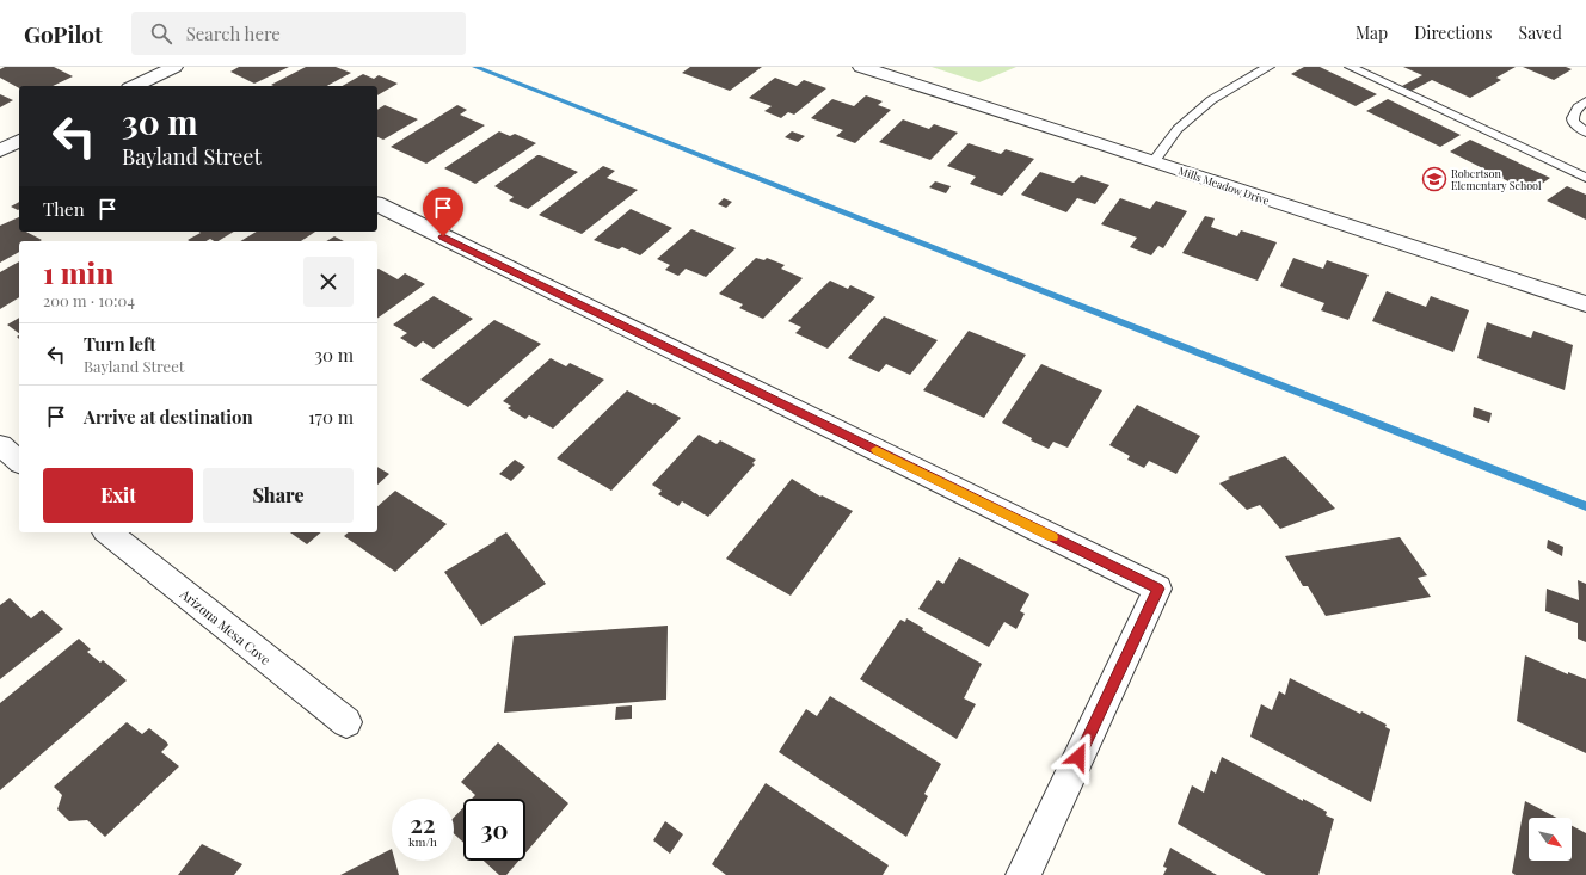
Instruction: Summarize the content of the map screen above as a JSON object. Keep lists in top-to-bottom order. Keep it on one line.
{"streets":{"street":["Mills Meadow Drive","Arizona Mesa Cove"]},"places":{"school or university":["Robertson Elementary School"]},"north":"bottom right","page":{"header":"GoPilot","search":"Search here","nav":["Map","Directions","Saved"],"turn":["30 m","Bayland Street"],"then":"Then","heading":["1 min","200 m · 10:04"],"list":[{"name":"Turn left","note":"Bayland Street","value":"30 m"},{"name":"Arrive at destination","value":"170 m"}],"buttons":["Exit","Share"],"speed":"22 km/h","limit":"30"}}
